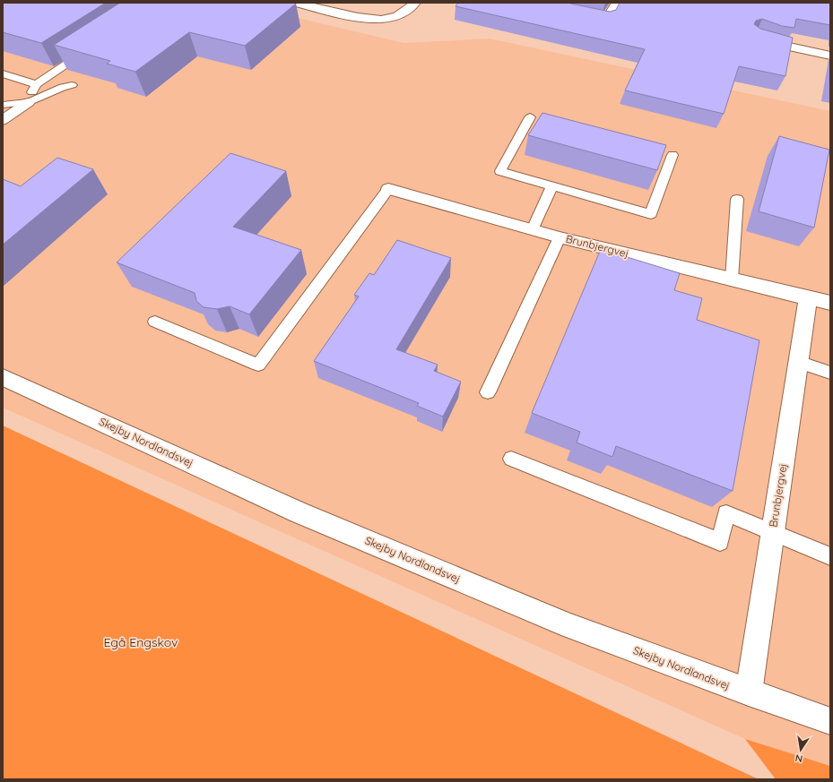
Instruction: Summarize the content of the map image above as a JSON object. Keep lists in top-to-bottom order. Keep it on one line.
{"streets":{"street":["Brunbjergvej","Skejby Nordlandsvej"]},"crossings":[["Brunbjergvej","Skejby Nordlandsvej"]],"parks":["Egå Engskov"],"north":"bottom"}
